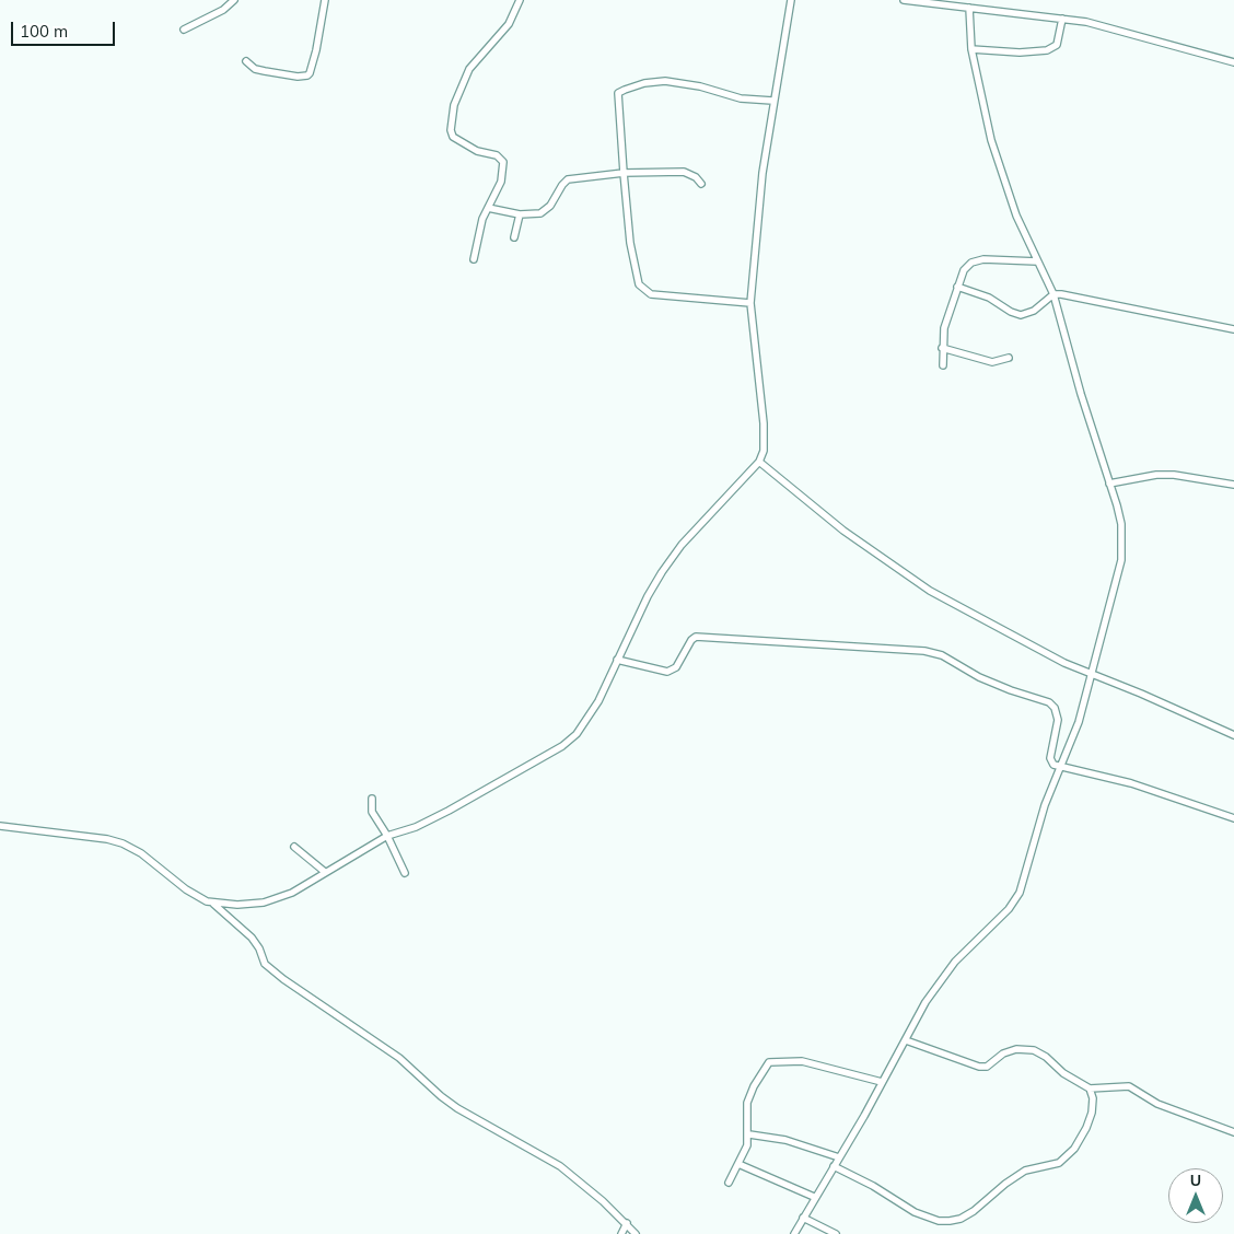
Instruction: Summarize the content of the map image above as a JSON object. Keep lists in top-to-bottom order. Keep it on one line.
{"scale_bar":"100 m","north":"top"}
